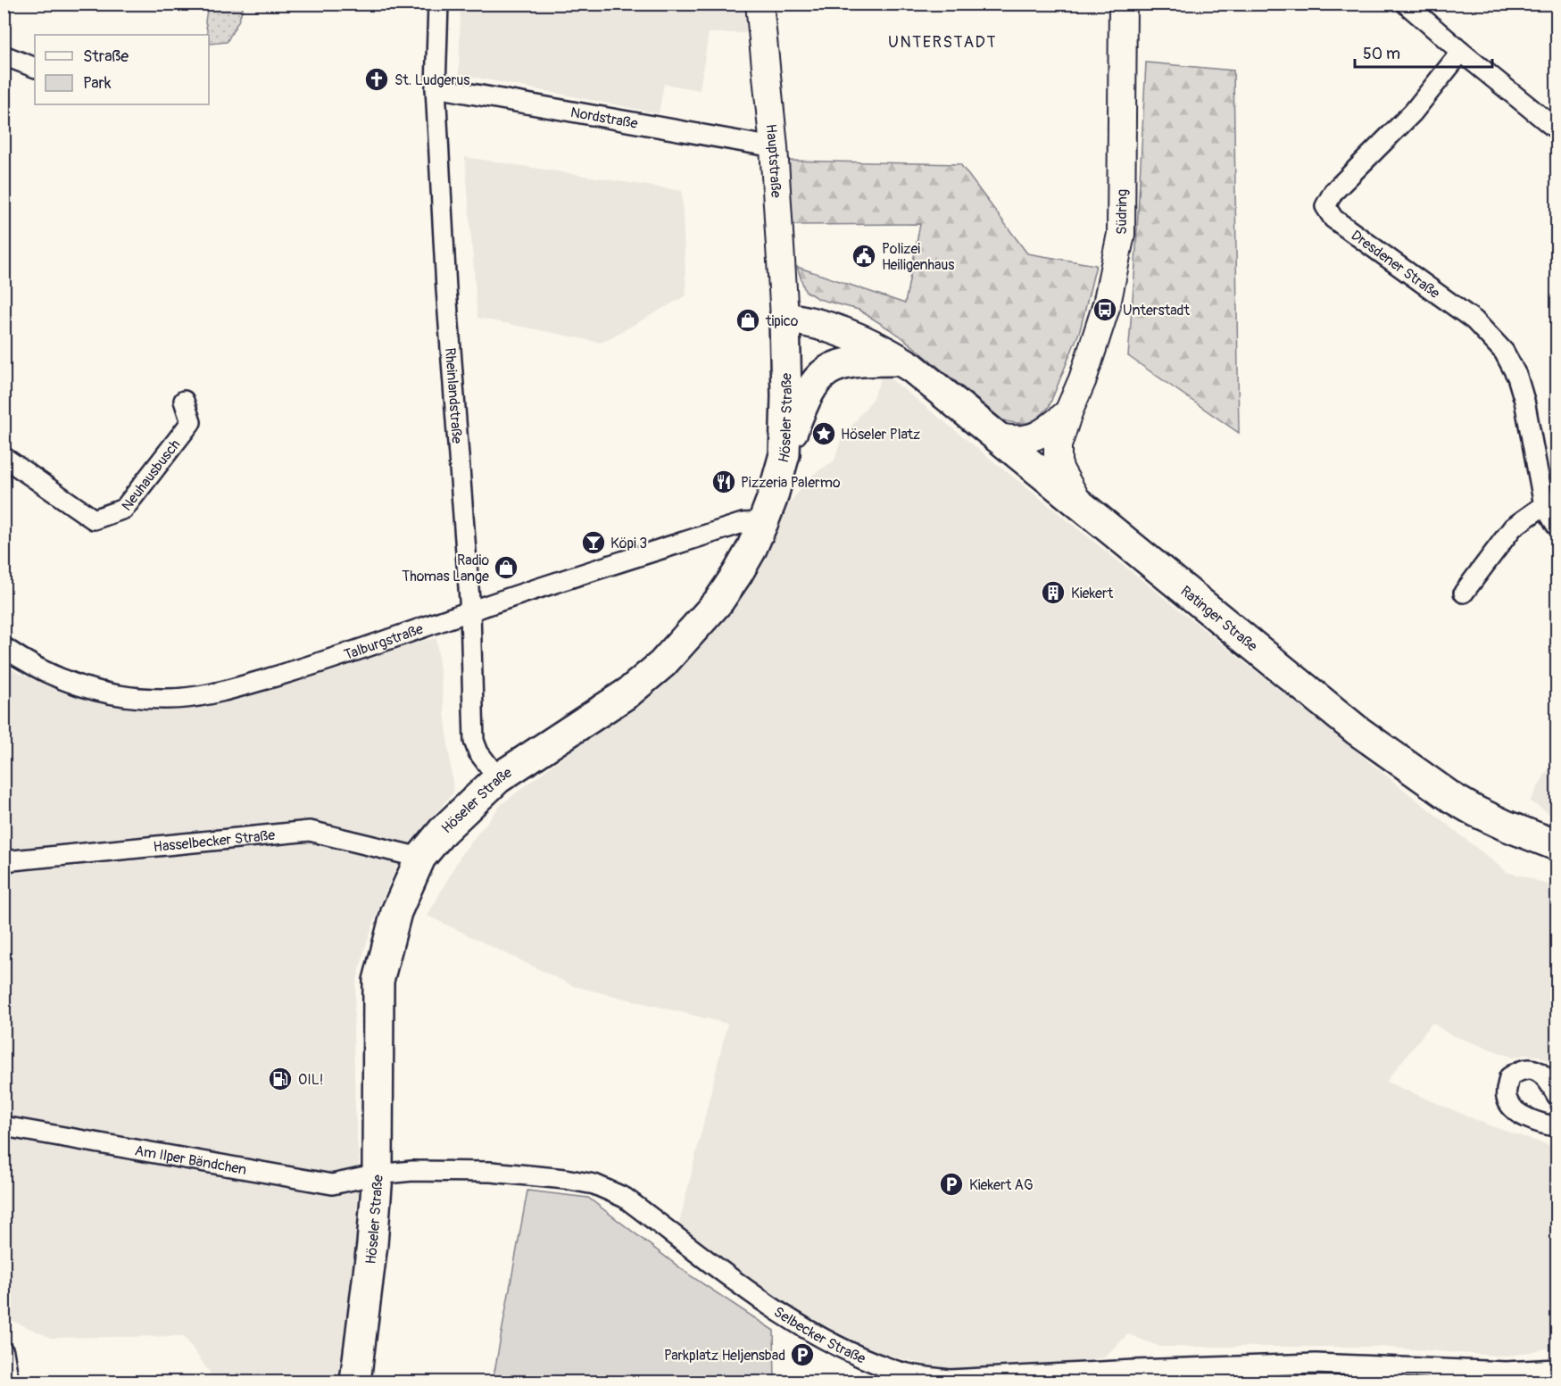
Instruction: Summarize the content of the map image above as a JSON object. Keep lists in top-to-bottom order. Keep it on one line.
{"streets":{"main road":["Höseler Straße","Ratinger Straße"],"street":["Nordstraße","Hauptstraße","Südring","Dresdener Straße","Rheinlandstraße","Neuhausbusch","Talburgstraße","Hasselbecker Straße","Am Ilper Bändchen","Selbecker Straße"]},"crossings":[["Nordstraße","Hauptstraße"],["Nordstraße","Rheinlandstraße"],["Hauptstraße","Höseler Straße"],["Hauptstraße","Ratinger Straße"],["Südring","Ratinger Straße"],["Rheinlandstraße","Höseler Straße"],["Rheinlandstraße","Talburgstraße"],["Höseler Straße","Ratinger Straße"],["Höseler Straße","Talburgstraße"],["Höseler Straße","Hasselbecker Straße"],["Höseler Straße","Am Ilper Bändchen"],["Höseler Straße","Selbecker Straße"],["Am Ilper Bändchen","Selbecker Straße"]],"districts":["UNTERSTADT"],"places":{"church":["St. Ludgerus"],"public building":["Polizei Heiligenhaus"],"bus stop":["Unterstadt"],"shop":["tipico","Radio Thomas Lange"],"place":["Höseler Platz"],"restaurant":["Pizzeria Palermo"],"bar":["Köpi 3"],"building":["Kiekert"],"fuel station":["OIL!"],"parking":["Kiekert AG","Parkplatz Heljensbad"]},"legend":["Straße","Park"],"scale_bar":"50 m"}
